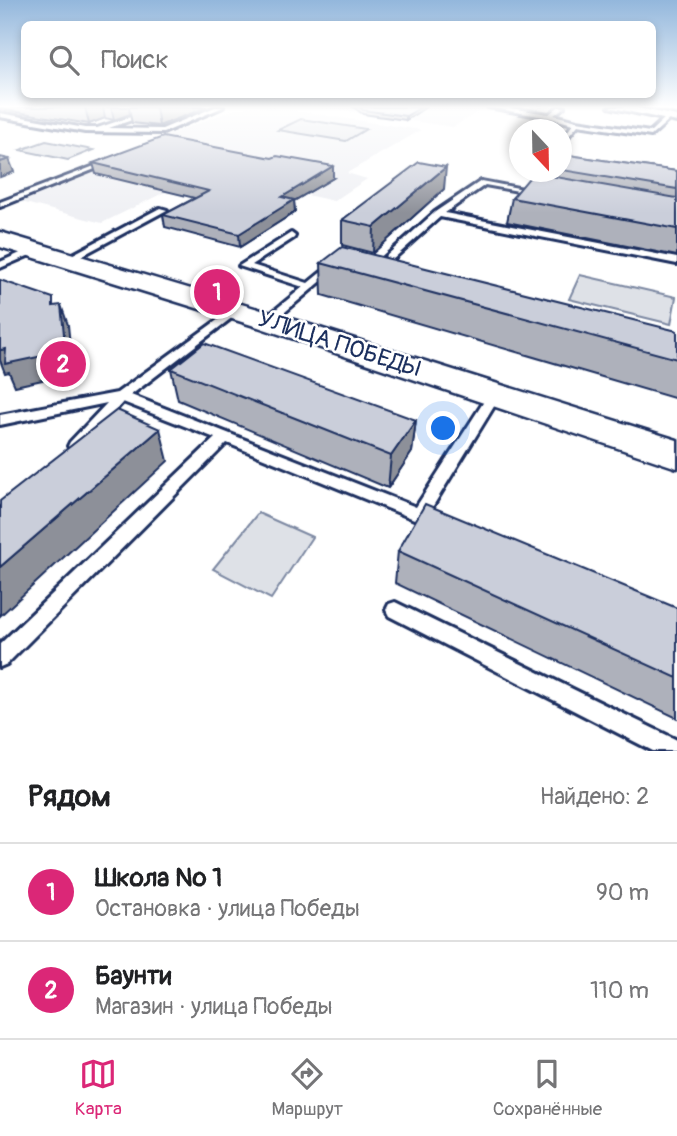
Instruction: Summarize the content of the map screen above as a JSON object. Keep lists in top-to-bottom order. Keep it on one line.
{"streets":{"street":["УЛИЦА ПОБЕДЫ"]},"north":"bottom","page":{"search":"Поиск","pins":["1","2"],"heading":["Рядом","Найдено: 2"],"list":[{"mark":"1","name":"Школа № 1","note":"Остановка · улица Победы","value":"90 m"},{"mark":"2","name":"Баунти","note":"Магазин · улица Победы","value":"110 m"}],"nav":["Карта","Маршрут","Сохранённые"]}}
